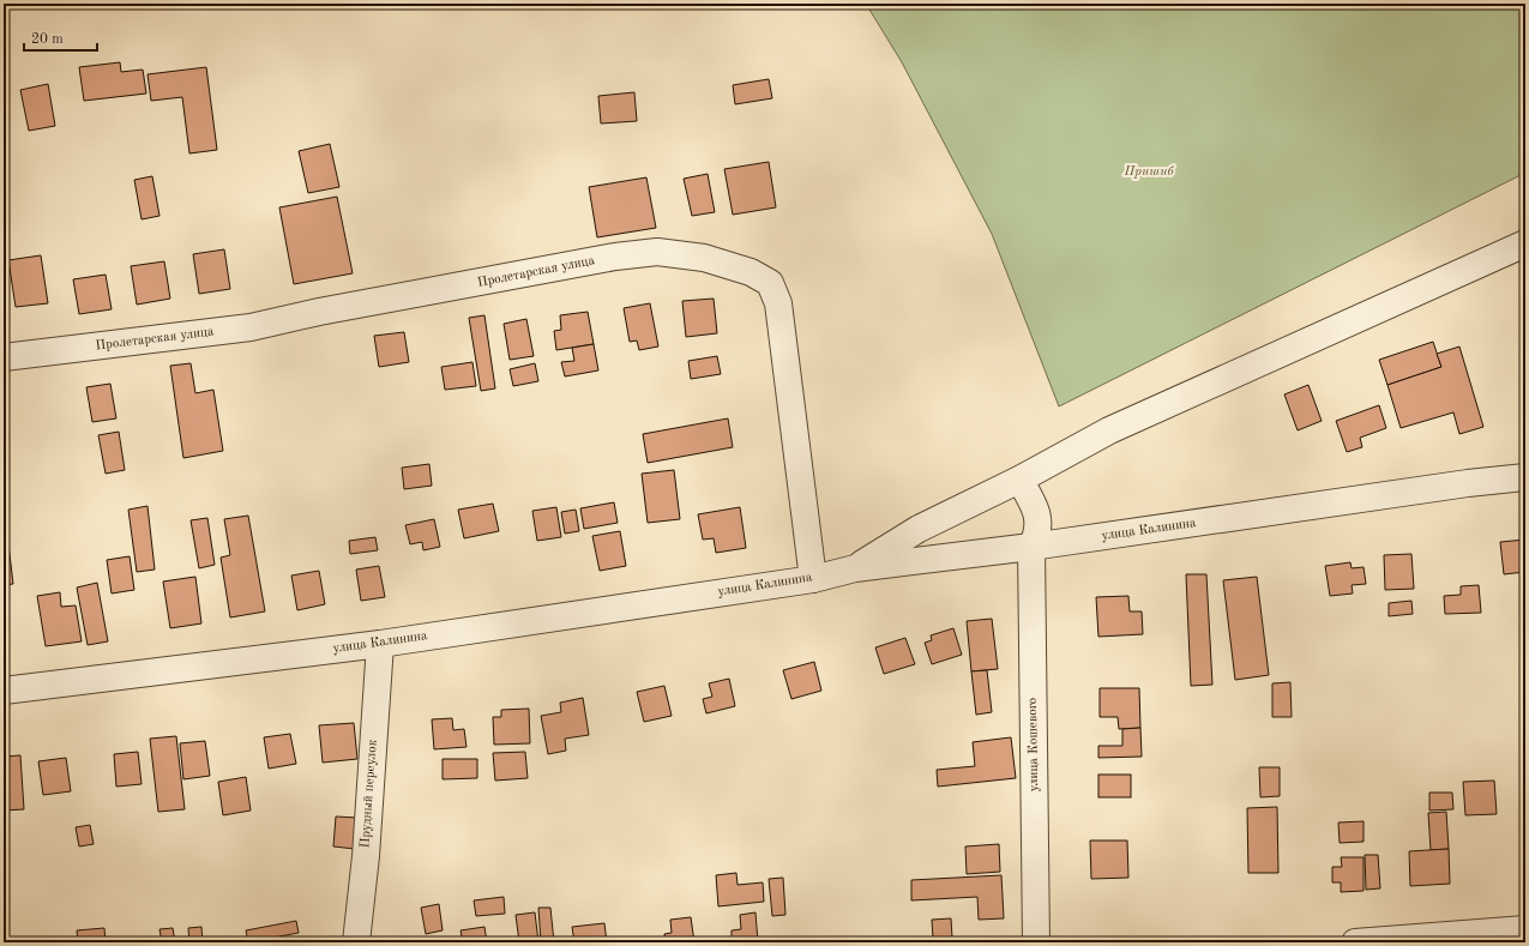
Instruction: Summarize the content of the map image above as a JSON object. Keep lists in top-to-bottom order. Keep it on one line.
{"streets":{"street":["Пролетарская улица","улица Калинина","улица Кошевого","Прудный переулок"]},"crossings":[["Пролетарская улица","улица Калинина"],["улица Калинина","улица Кошевого"],["улица Калинина","Прудный переулок"]],"parks":["Пришиб"],"scale_bar":"20 m"}
